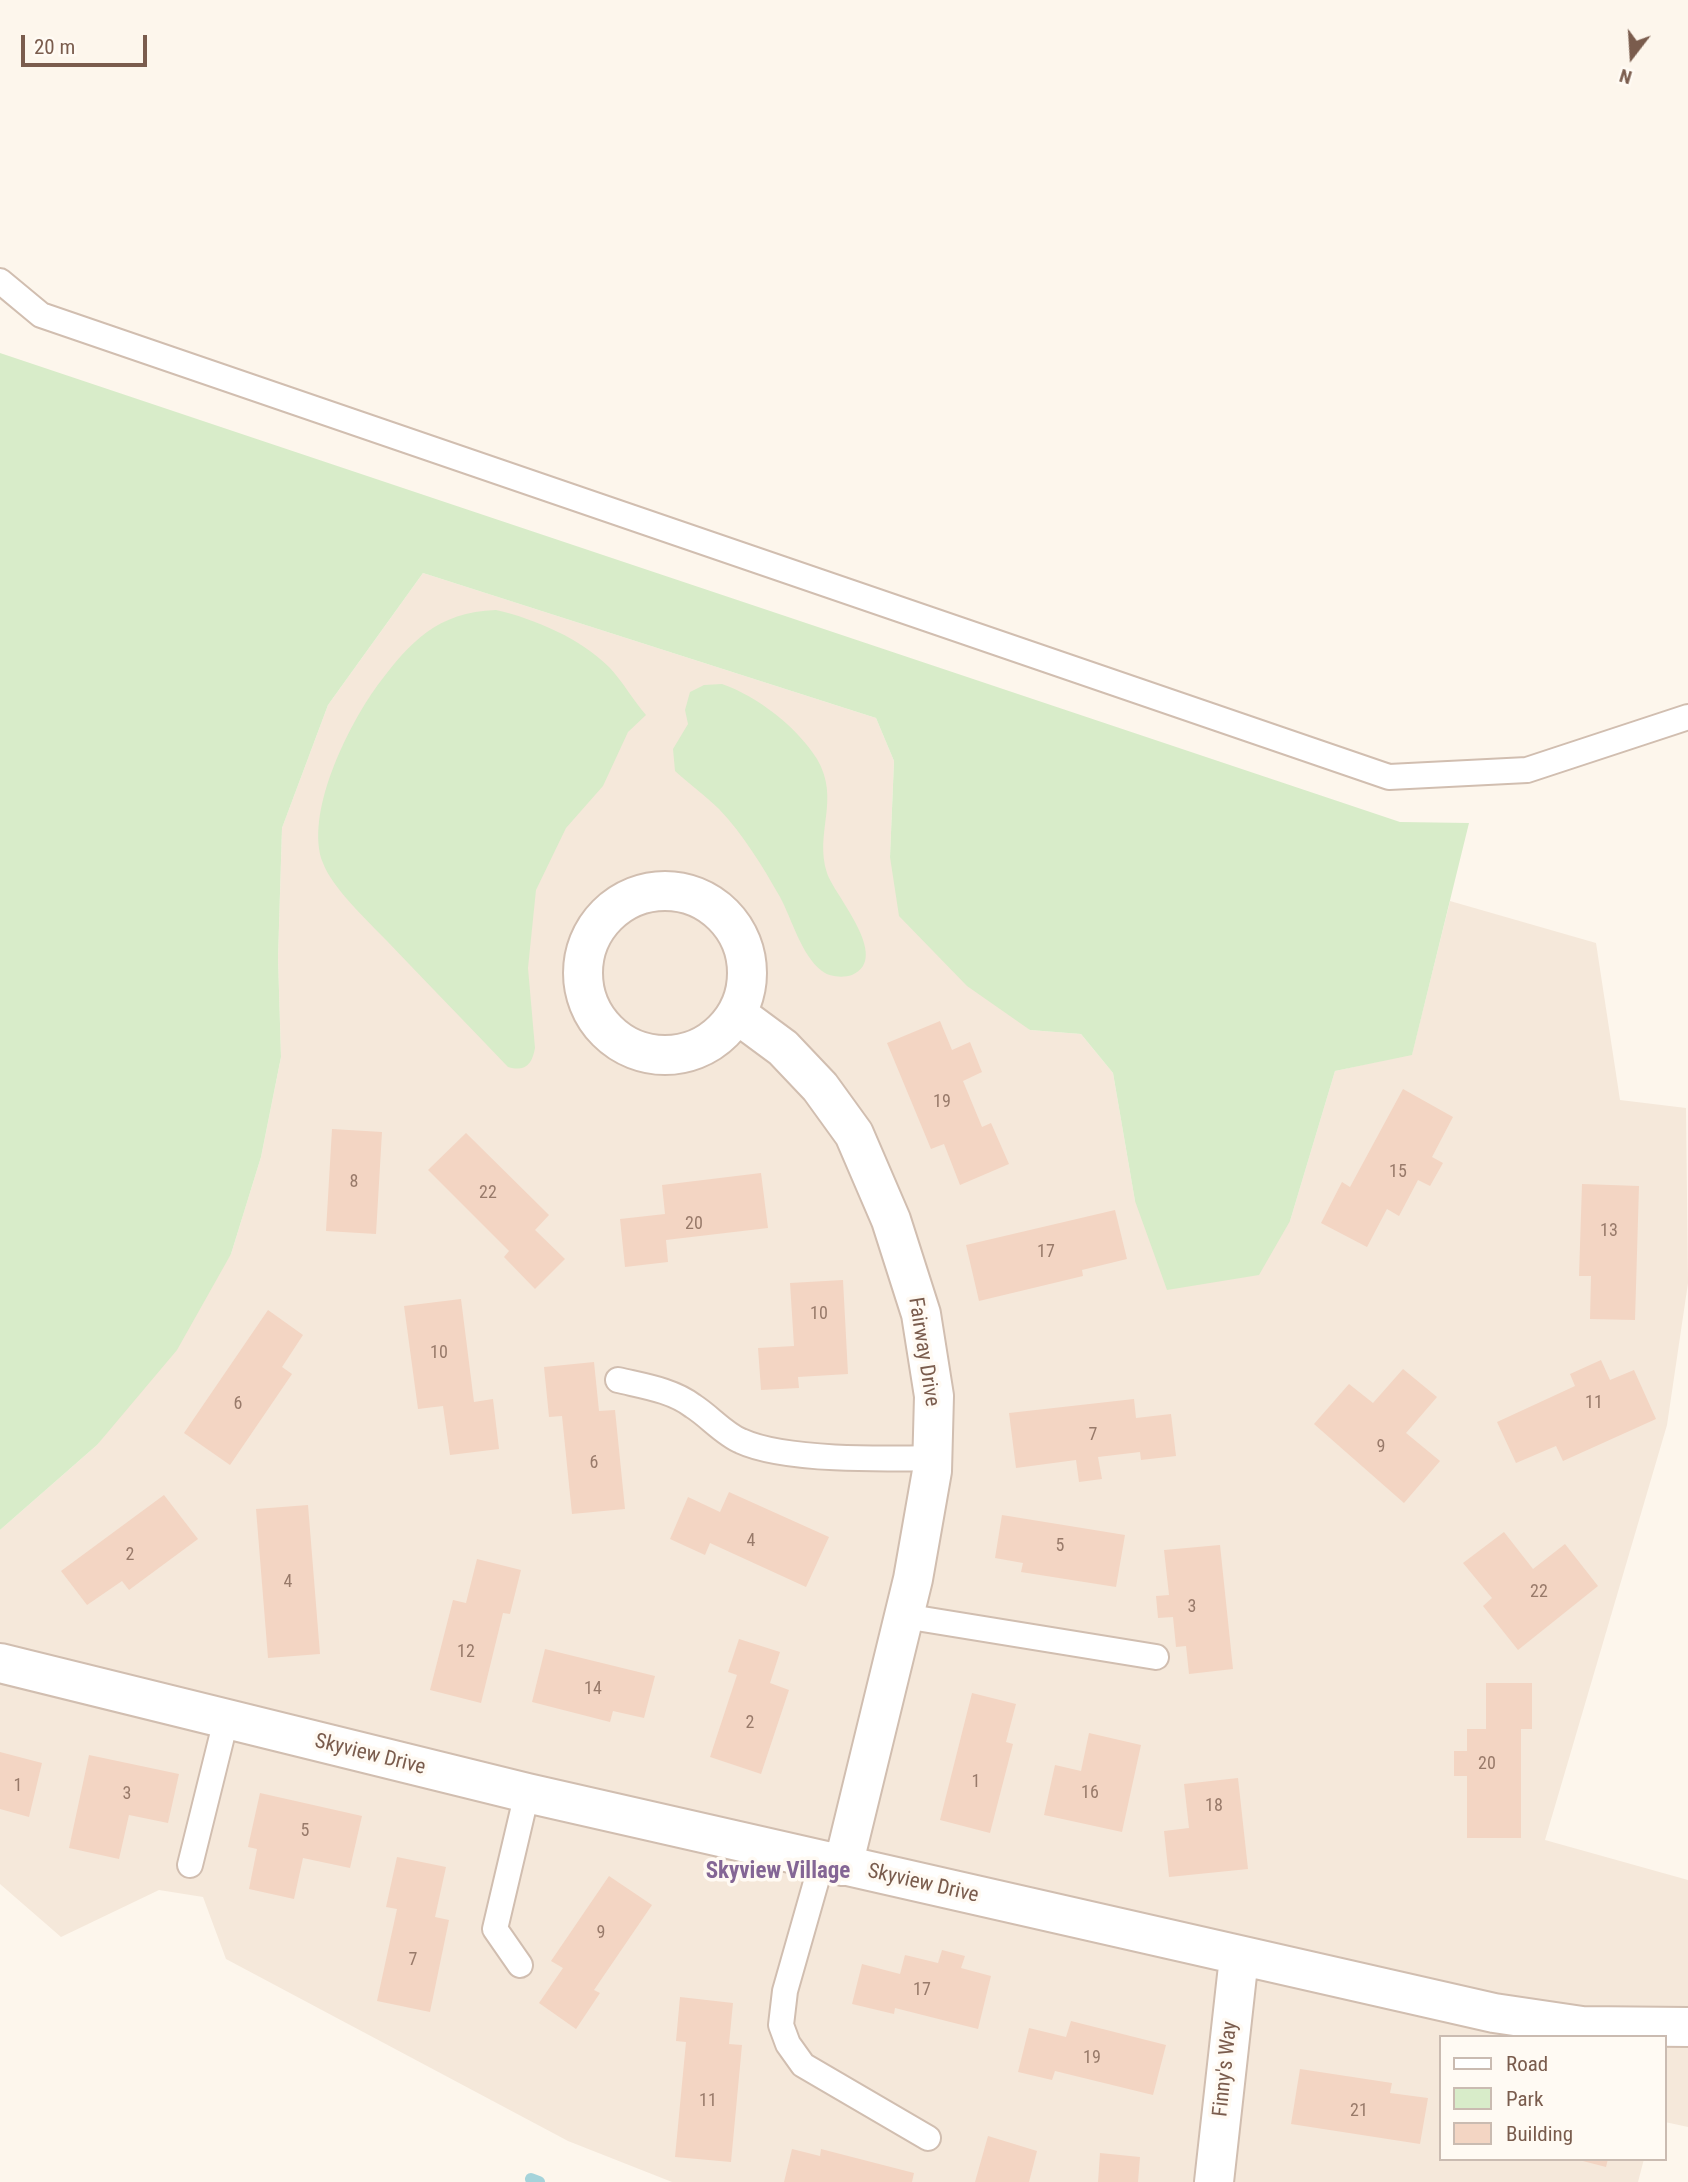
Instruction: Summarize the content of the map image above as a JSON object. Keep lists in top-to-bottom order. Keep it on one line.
{"streets":{"street":["Fairway Drive","Skyview Drive","Finny's Way"]},"crossings":[["Fairway Drive","Skyview Drive"],["Skyview Drive","Finny's Way"]],"districts":["Skyview Village"],"house_numbers":["19","15","8","22","20","13","17","10","10","11","6","7","9","6","4","5","2","4","22","3","12","14","2","20","1","1","16","3","18","5","9","7","17","19","11","21"],"legend":["Road","Park","Building"],"scale_bar":"20 m","north":"bottom"}
